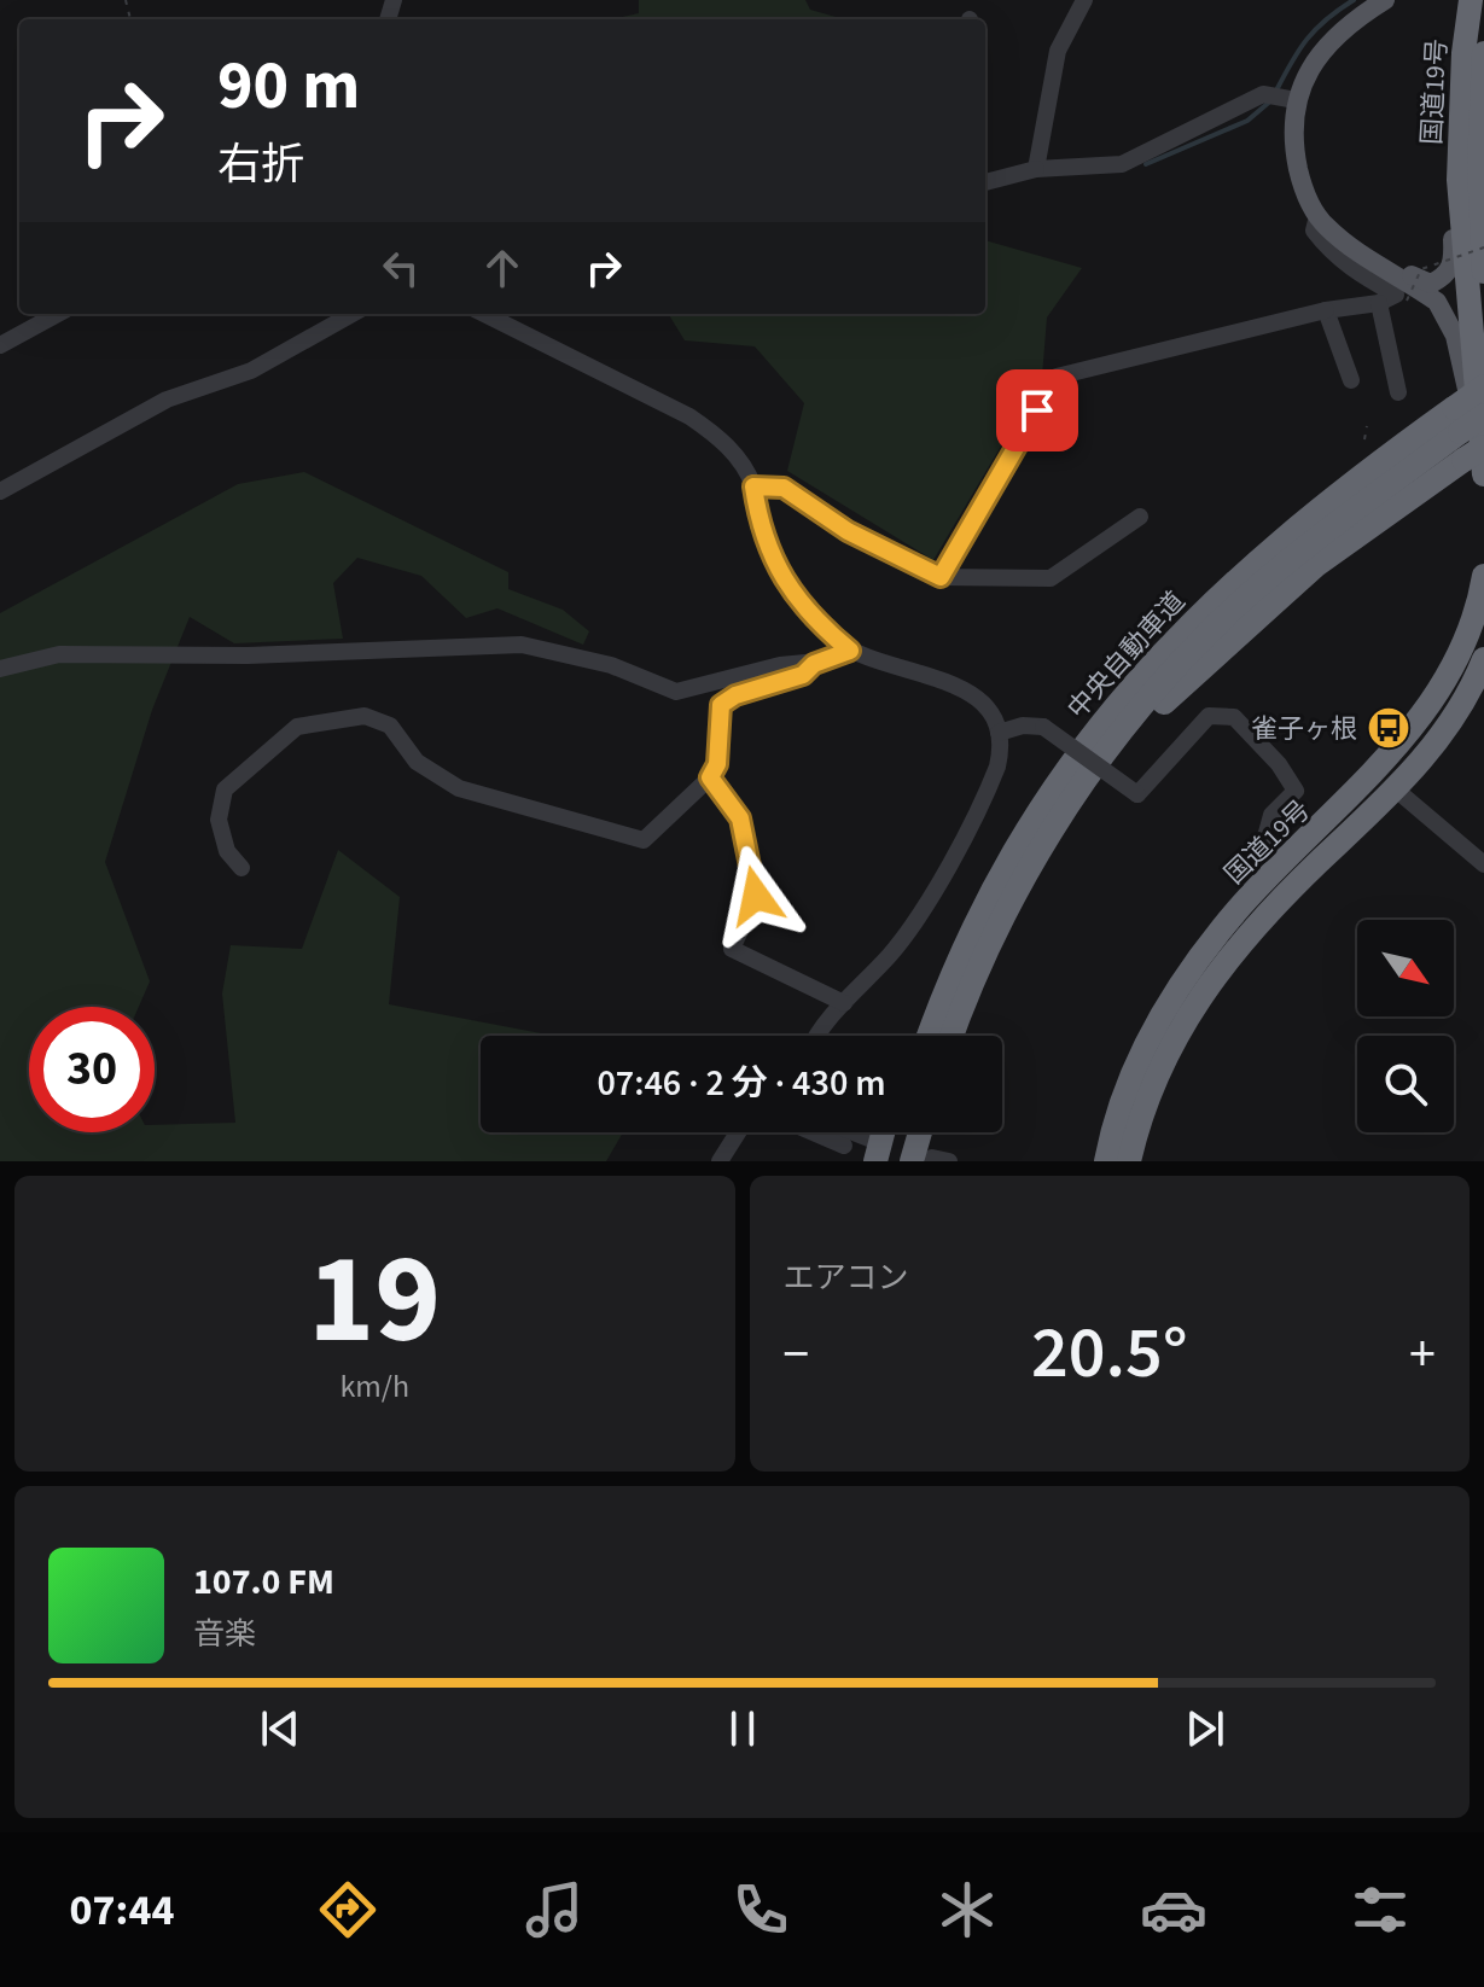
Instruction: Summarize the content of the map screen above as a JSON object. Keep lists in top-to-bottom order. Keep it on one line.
{"streets":{"highway":["国道19号","中央自動車道"]},"crossings":[["国道19号","中央自動車道"]],"places":{"bus stop":["雀子ヶ根"]},"north":"bottom right","page":{"turn":["90 m","右折"],"limit":"30","trip":"07:46 · 2 分 · 430 m","tile":[["19","km/h"],"エアコン"],"heat":["−","20.5°","+"],"song":["107.0 FM","音楽"],"tabs":"07:44"}}
